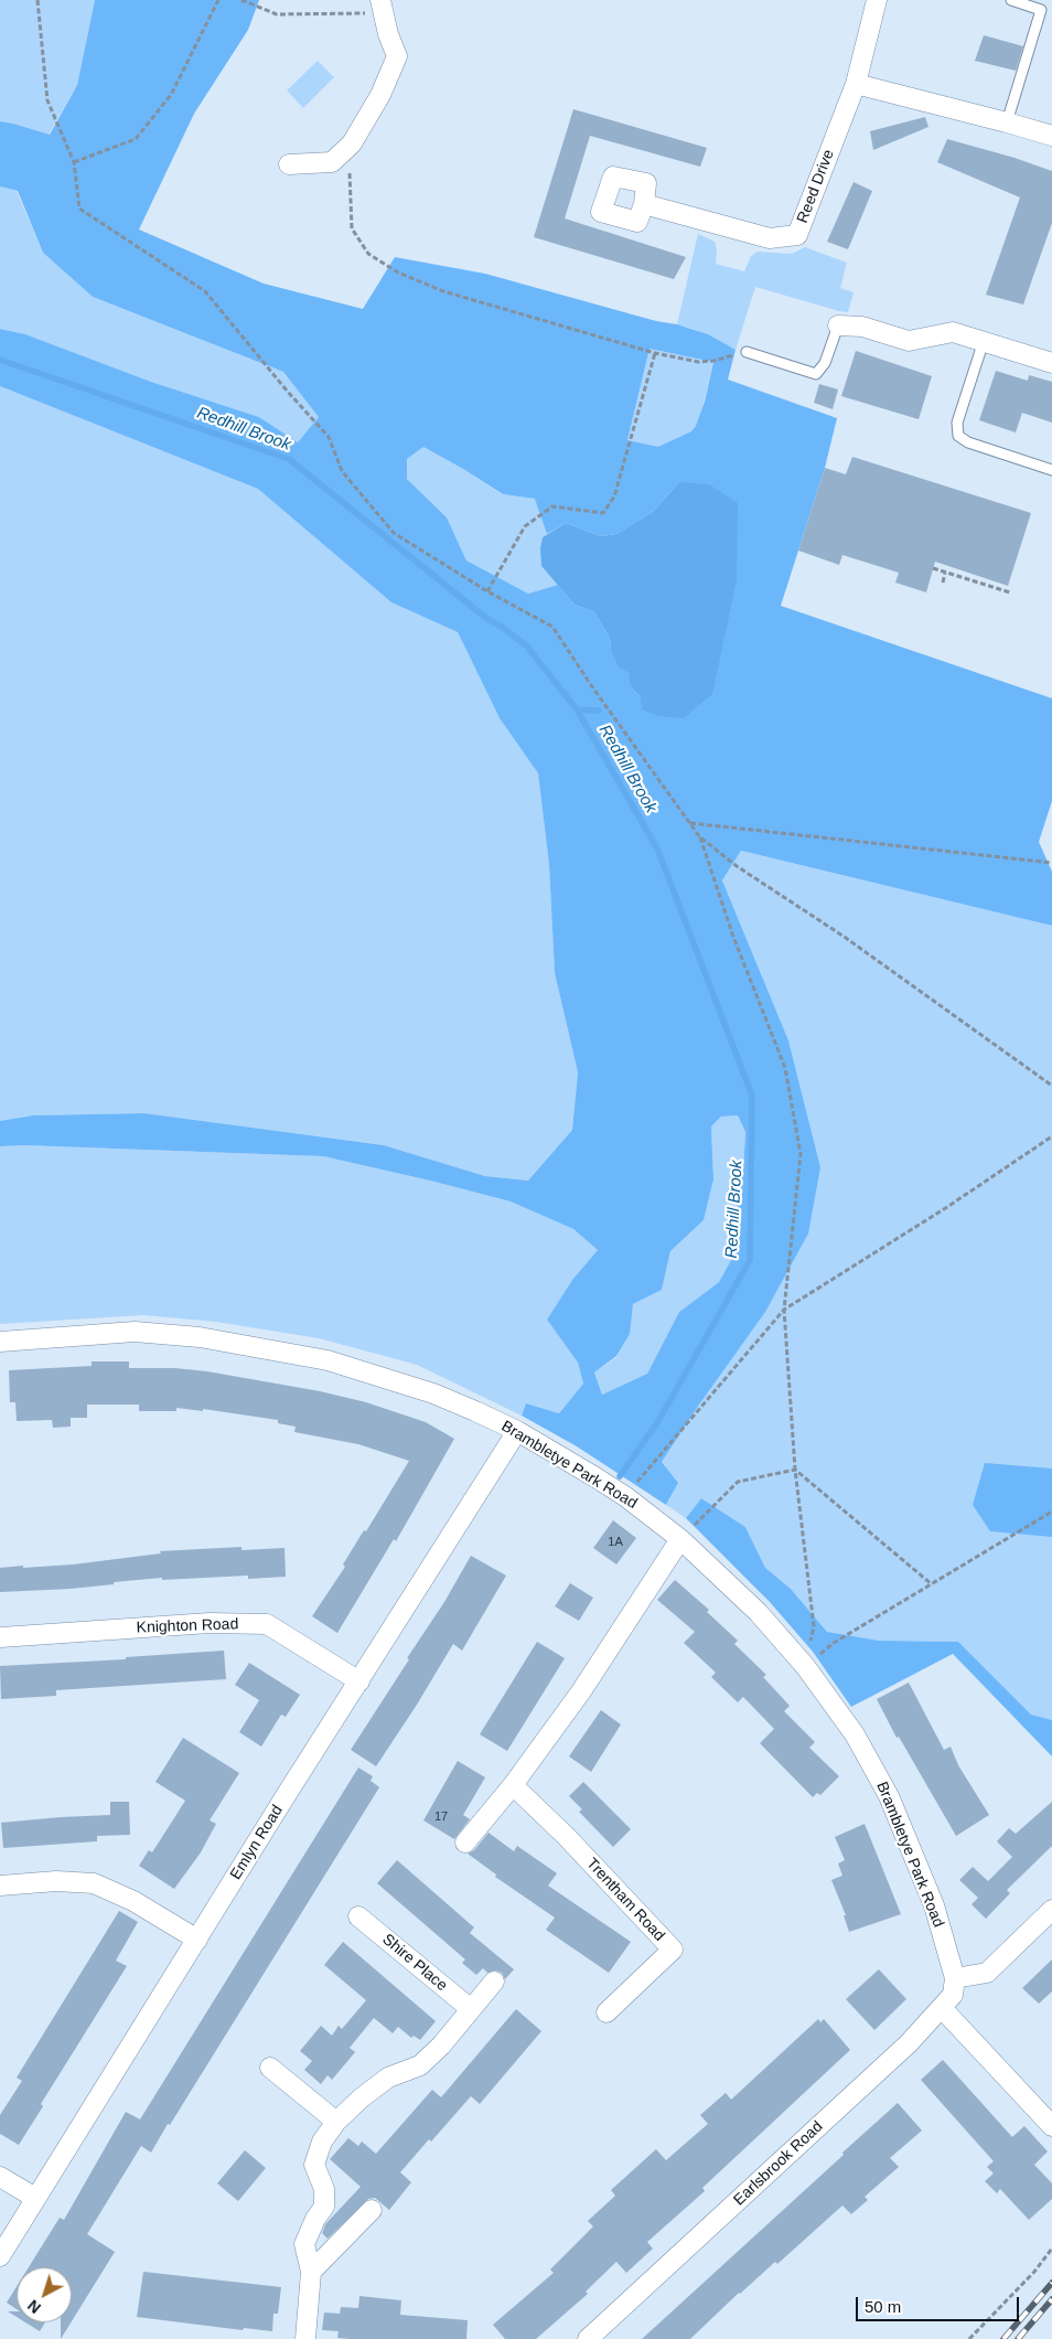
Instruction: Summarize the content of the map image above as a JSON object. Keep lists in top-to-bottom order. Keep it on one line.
{"streets":{"street":["Reed Drive","Brambletye Park Road","Knighton Road","Emlyn Road","Trentham Road","Shire Place","Earlsbrook Road"]},"crossings":[["Brambletye Park Road","Emlyn Road"],["Brambletye Park Road","Earlsbrook Road"],["Knighton Road","Emlyn Road"]],"water":["Redhill Brook"],"house_numbers":["1A","17"],"scale_bar":"50 m","north":"bottom left"}
